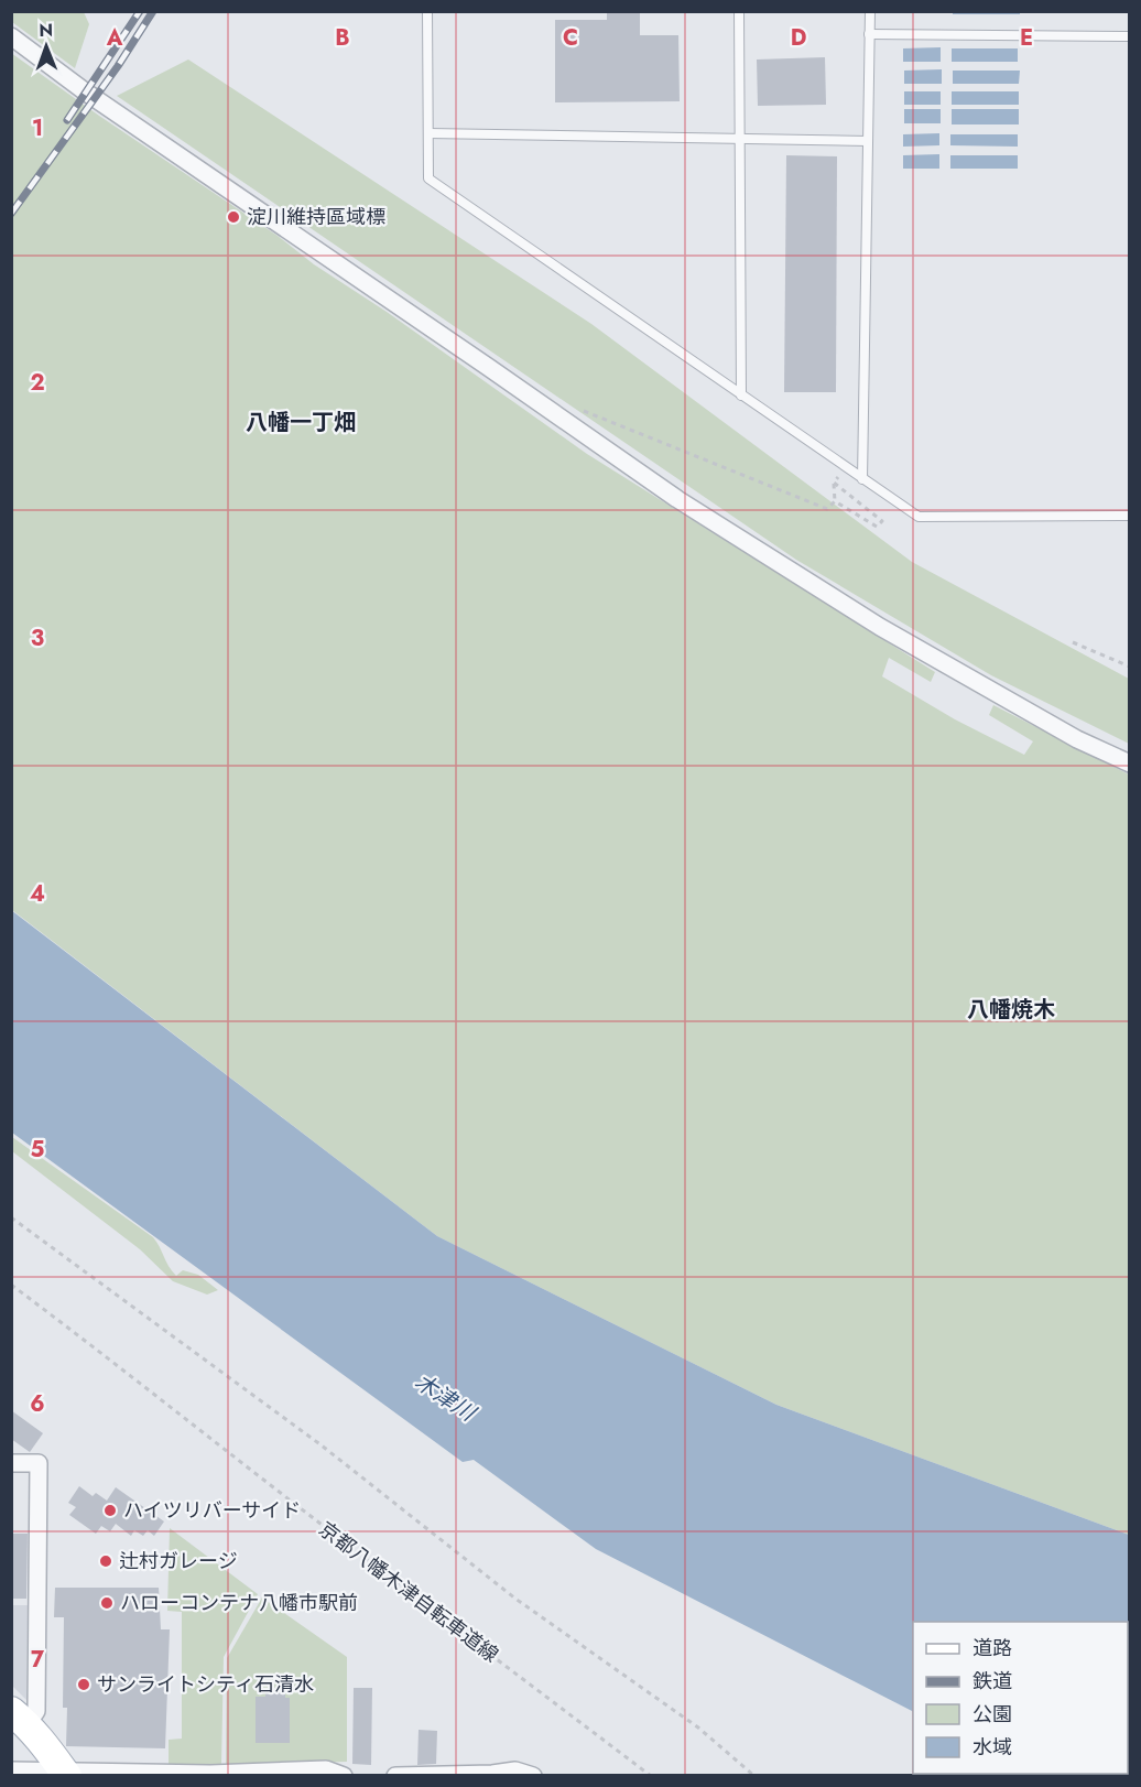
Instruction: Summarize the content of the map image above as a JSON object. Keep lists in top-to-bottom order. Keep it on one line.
{"streets":{"path":["京都八幡木津自転車道線"]},"districts":["八幡一丁畑","八幡焼木"],"water":["木津川"],"places":["淀川維持區域標","ハイツリバーサイド","辻村ガレージ","ハローコンテナ八幡市駅前","サンライトシティ石清水"],"legend":["道路","鉄道","公園","水域"],"north":"top","grid":{"columns":["A","B","C","D","E"],"rows":["1","2","3","4","5","6","7"]}}
